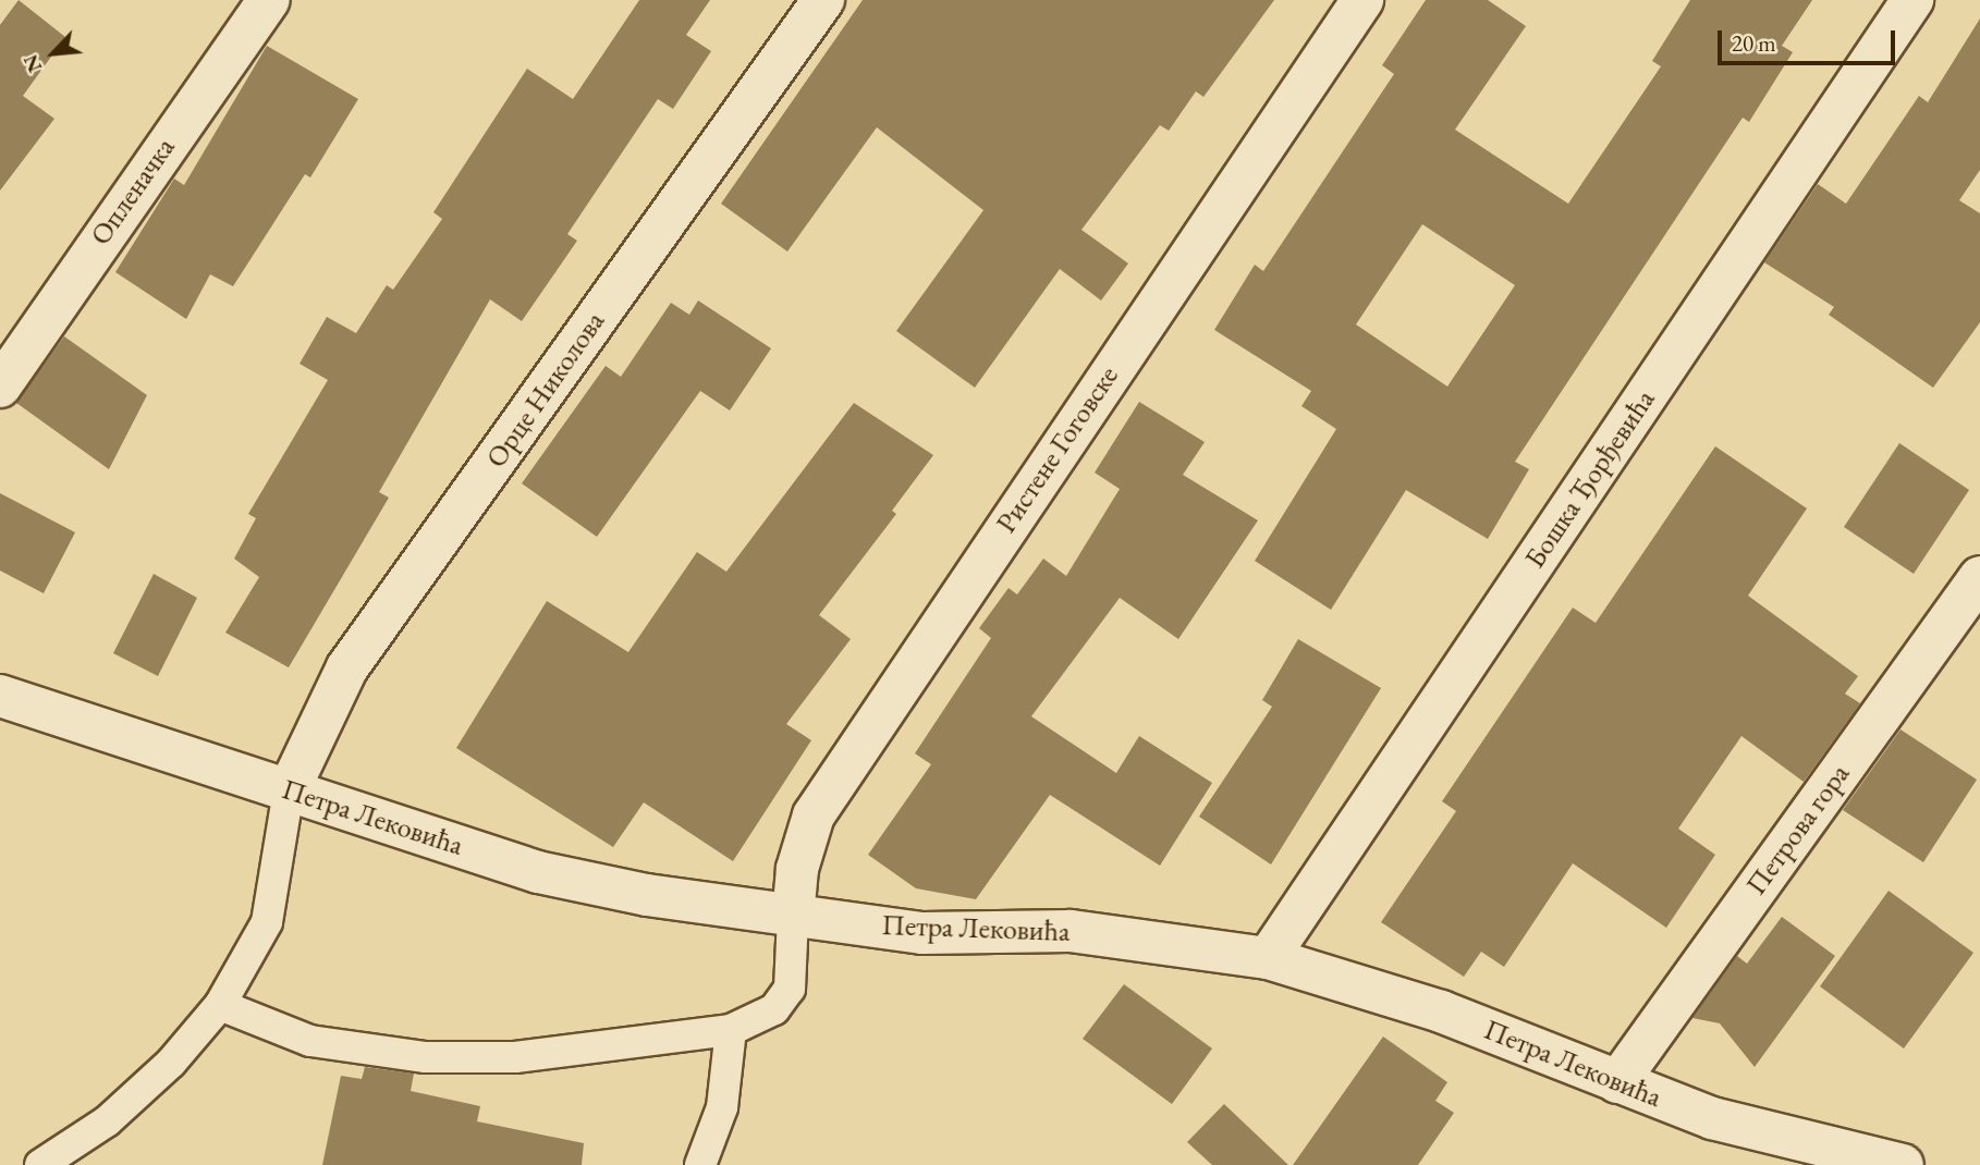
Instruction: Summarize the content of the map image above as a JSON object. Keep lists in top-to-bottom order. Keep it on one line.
{"streets":{"street":["Опленачка","Орце Николова","Ристене Гоговске","Бошка Ђорђевића","Петра Лековића","Петрова гора"]},"crossings":[["Орце Николова","Петра Лековића"],["Ристене Гоговске","Петра Лековића"],["Бошка Ђорђевића","Петра Лековића"],["Петра Лековића","Петрова гора"]],"scale_bar":"20 m","north":"bottom left"}
